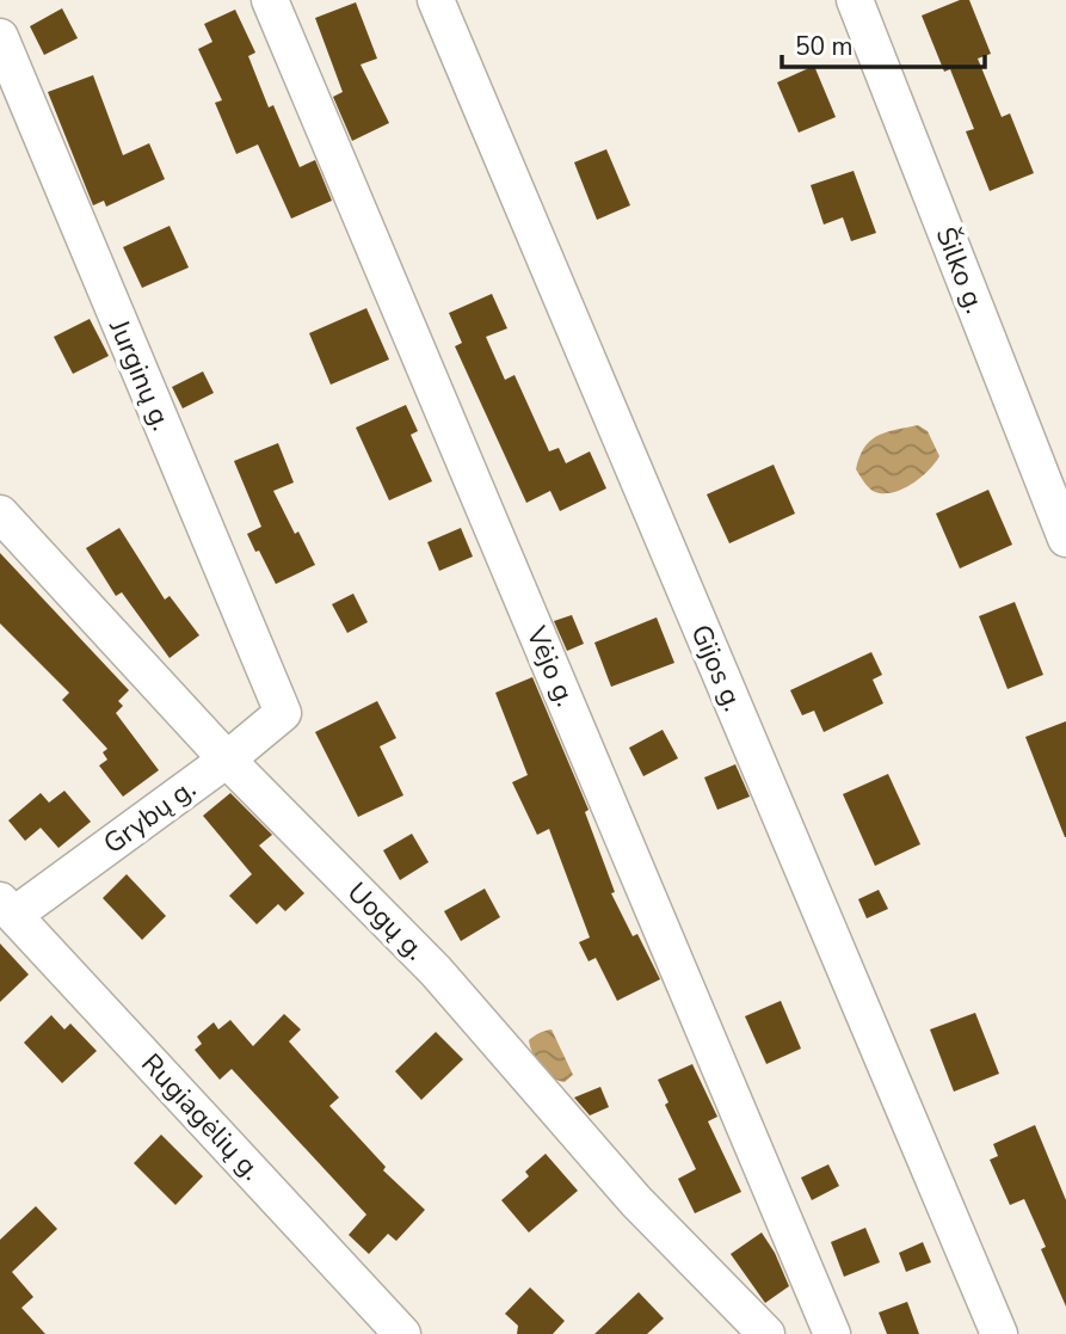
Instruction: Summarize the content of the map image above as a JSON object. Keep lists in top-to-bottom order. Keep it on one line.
{"streets":{"street":["Šilko g.","Jurginų g.","Vėjo g.","Gijos g.","Grybų g.","Uogų g.","Rugiagėlių g."]},"crossings":[["Jurginų g.","Grybų g."],["Grybų g.","Uogų g."],["Grybų g.","Rugiagėlių g."]],"scale_bar":"50 m"}
